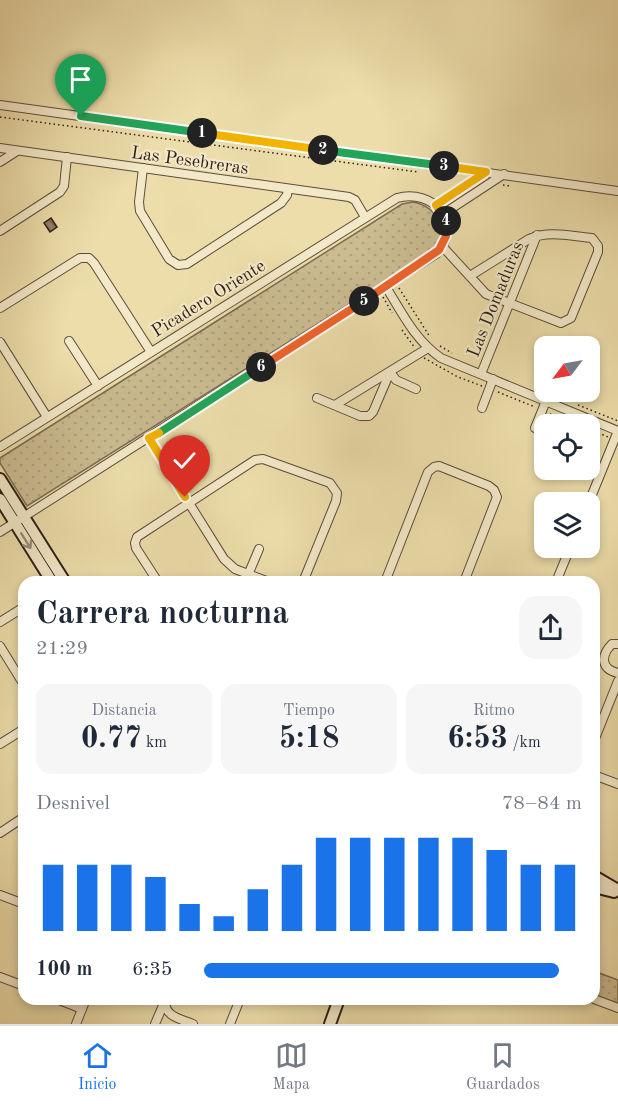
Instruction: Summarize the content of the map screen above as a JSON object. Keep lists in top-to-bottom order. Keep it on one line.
{"streets":{"street":["Las Pesebreras","Picadero Oriente","Las Domaduras"]},"crossings":[["Las Pesebreras","Picadero Oriente"]],"north":"bottom left","page":{"pins":["1","2","3","4","5","6"],"heading":["Carrera nocturna","21:29"],"stats":[["Distancia","0.77 km"],["Tiempo","5:18"],["Ritmo","6:53 /km"]],"chart":["Desnivel","78–84 m"],"list":[{"name":"100 m","note":"6:35"}],"tabs":["Inicio","Mapa","Guardados"]}}
